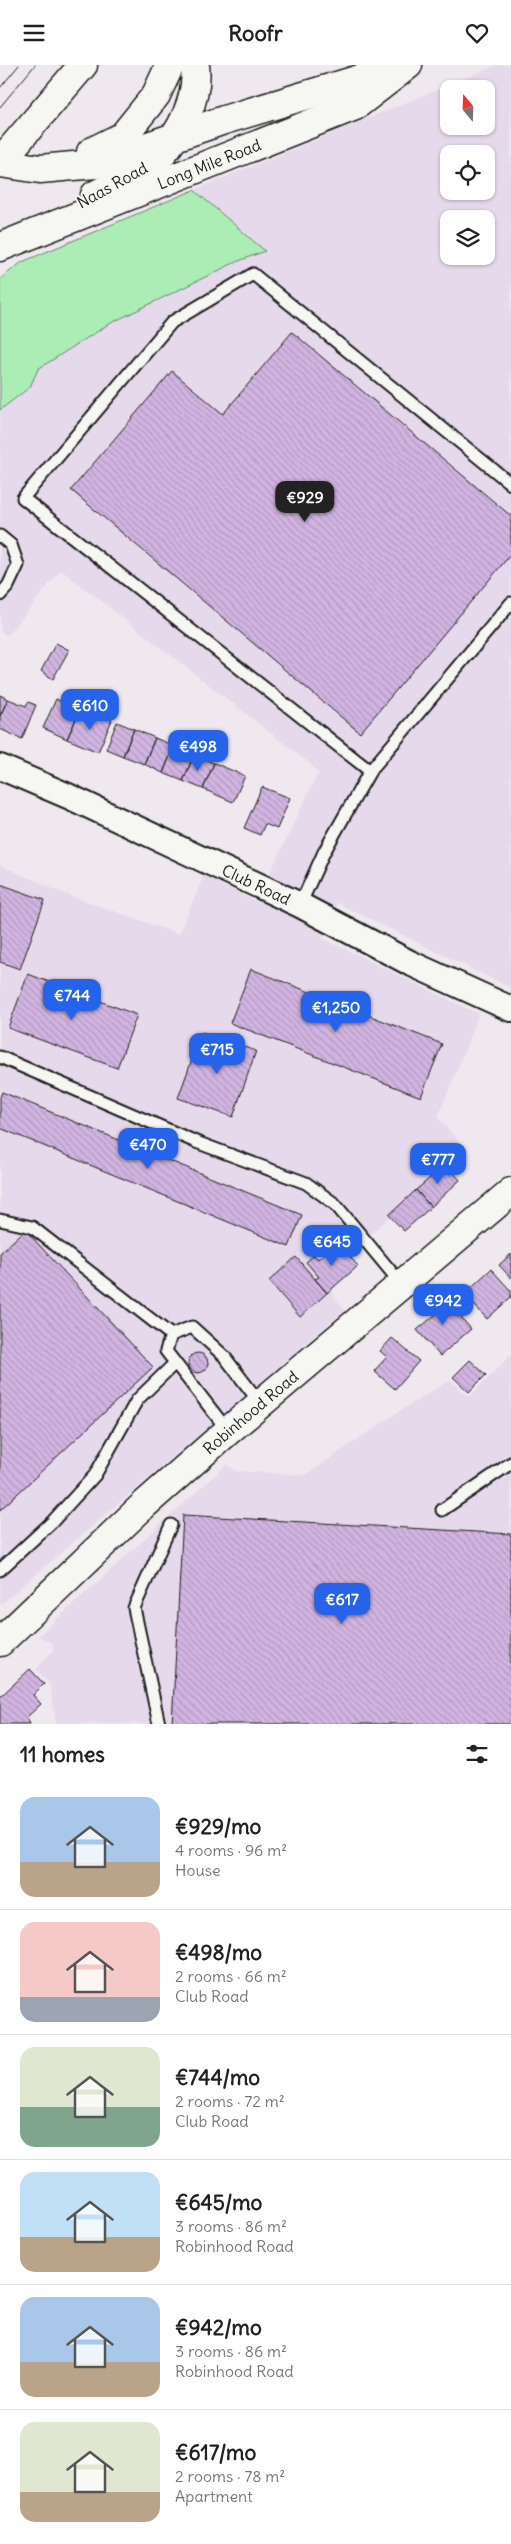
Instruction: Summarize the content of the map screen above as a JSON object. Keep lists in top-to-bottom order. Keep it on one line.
{"streets":{"main road":["Long Mile Road","Naas Road","Robinhood Road"],"street":["Club Road"]},"crossings":[["Long Mile Road","Naas Road"]],"north":"top","page":{"header":"Roofr","price":["€929","€610","€498","€744","€1,250","€715","€470","€777","€645","€942","€617"],"heading":"11 homes","list":[{"name":"€929/mo","note":"4 rooms · 96 m² · House"},{"name":"€498/mo","note":"2 rooms · 66 m² · Club Road"},{"name":"€744/mo","note":"2 rooms · 72 m² · Club Road"},{"name":"€645/mo","note":"3 rooms · 86 m² · Robinhood Road"},{"name":"€942/mo","note":"3 rooms · 86 m² · Robinhood Road"},{"name":"€617/mo","note":"2 rooms · 78 m² · Apartment"}]}}
